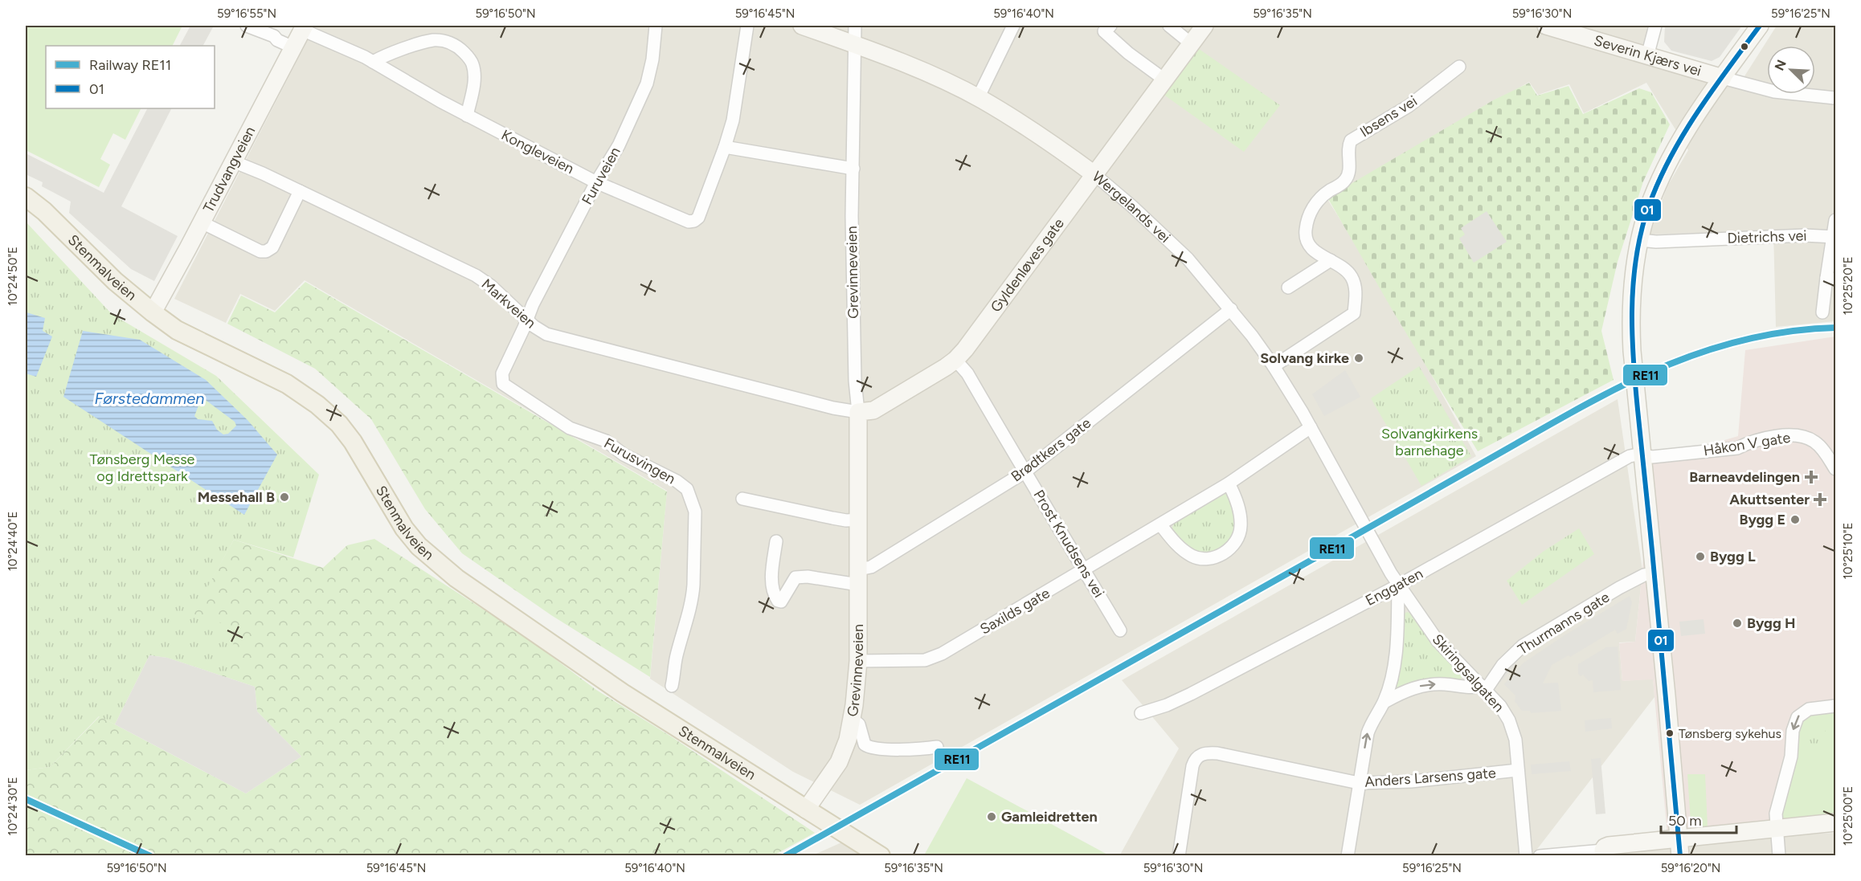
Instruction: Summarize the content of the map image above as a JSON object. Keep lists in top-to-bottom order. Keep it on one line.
{"streets":{"main road":["Severin Kjærs vei","Trudvangveien","Wergelands vei","Gyldenløves gate","Stenmalveien","Grevinneveien"],"street":["Ibsens vei","Kongleveien","Furuveien","Dietrichs vei","Markveien","Håkon V gate","Brødtkers gate","Furusvingen","Prost Knudsens vei","Enggaten","Saxilds gate","Thurmanns gate","Skiringsalgaten","Anders Larsens gate"]},"crossings":[["Ibsens vei","Wergelands vei"],["Kongleveien","Trudvangveien"],["Kongleveien","Furuveien"],["Trudvangveien","Stenmalveien"],["Trudvangveien","Markveien"],["Furuveien","Markveien"],["Furuveien","Furusvingen"],["Wergelands vei","Gyldenløves gate"],["Wergelands vei","Grevinneveien"],["Wergelands vei","Brødtkers gate"],["Wergelands vei","Enggaten"],["Wergelands vei","Saxilds gate"],["Wergelands vei","Skiringsalgaten"],["Gyldenløves gate","Grevinneveien"],["Gyldenløves gate","Markveien"],["Gyldenløves gate","Prost Knudsens vei"],["Stenmalveien","Grevinneveien"],["Grevinneveien","Markveien"],["Grevinneveien","Brødtkers gate"],["Grevinneveien","Saxilds gate"],["Markveien","Furusvingen"],["Håkon V gate","Enggaten"],["Brødtkers gate","Prost Knudsens vei"],["Prost Knudsens vei","Saxilds gate"],["Enggaten","Skiringsalgaten"],["Thurmanns gate","Skiringsalgaten"],["Skiringsalgaten","Anders Larsens gate"]],"water":["Førstedammen"],"parks":["Solvangkirkens barnehage","Tønsberg Messe og Idrettspark"],"places":{"other":["Solvang kirke","Messehall B","Bygg E","Bygg L","Bygg H","Tønsberg sykehus","Gamleidretten"],"health":["Barneavdelingen","Akuttsenter"]},"lines":["transit line 01","rail line RE11"],"legend":["Railway RE11","01"],"scale_bar":"50 m","north":"top left","coordinates":["59°16'55\"N","59°16'50\"N","59°16'45\"N","59°16'40\"N","59°16'35\"N","59°16'30\"N","59°16'25\"N","10°24'50\"E","10°25'20\"E","10°24'40\"E","10°25'10\"E","10°24'30\"E","10°25'00\"E","59°16'20\"N"]}
